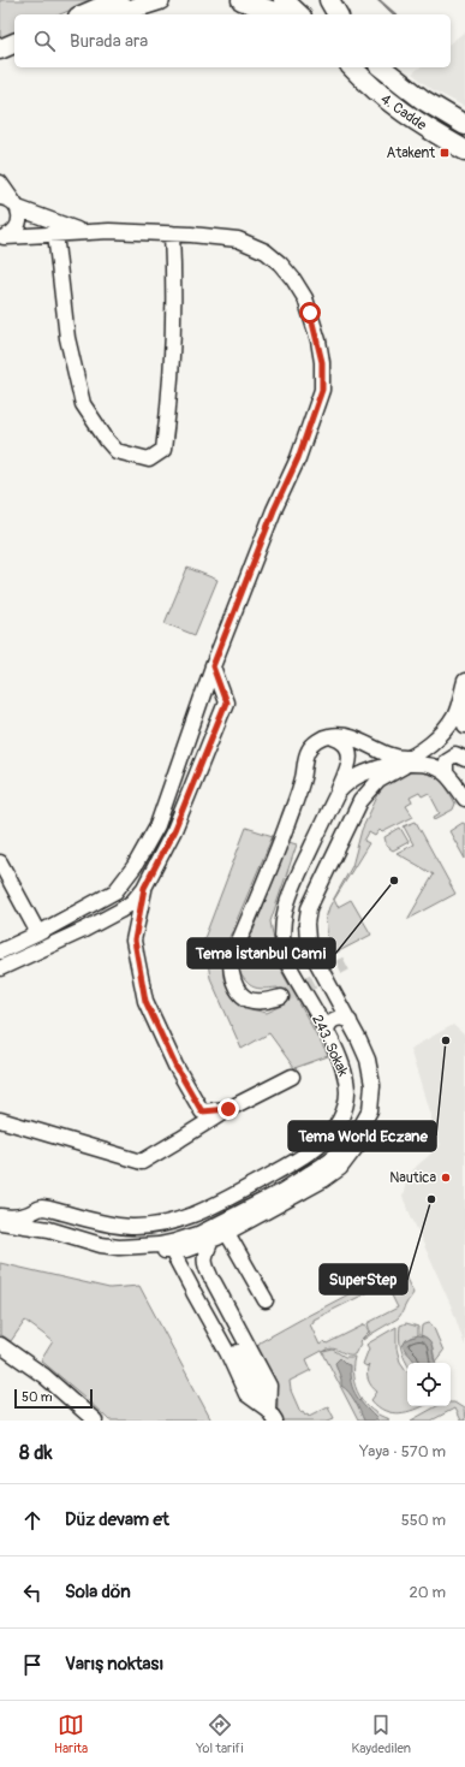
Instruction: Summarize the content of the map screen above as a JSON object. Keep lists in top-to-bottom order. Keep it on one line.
{"streets":{"main road":["4. Cadde"],"street":["243. Sokak"]},"places":{"transit":["Atakent"],"other":["Tema İstanbul Cami","Tema World Eczane","Nautica","SuperStep"]},"scale_bar":"50 m","page":{"search":"Burada ara","scale":"50 m","heading":["8 dk","Yaya · 570 m"],"list":[["Düz devam et","550 m"],["Sola dön","20 m"],"Varış noktası"],"nav":["Harita","Yol tarifi","Kaydedilen"]}}
